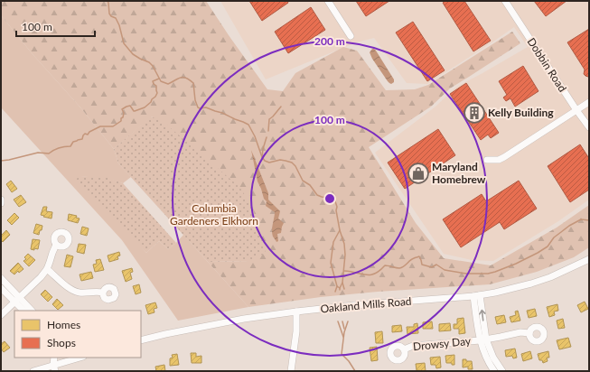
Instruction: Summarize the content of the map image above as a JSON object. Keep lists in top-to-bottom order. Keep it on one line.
{"streets":{"street":["Dobbin Road","Oakland Mills Road","Drowsy Day"]},"parks":["Columbia Gardeners Elkhorn"],"places":{"building":["Kelly Building"],"shop":["Maryland Homebrew"]},"legend":["Homes","Shops"],"scale_bar":"100 m","rings":["200 m","100 m"]}
